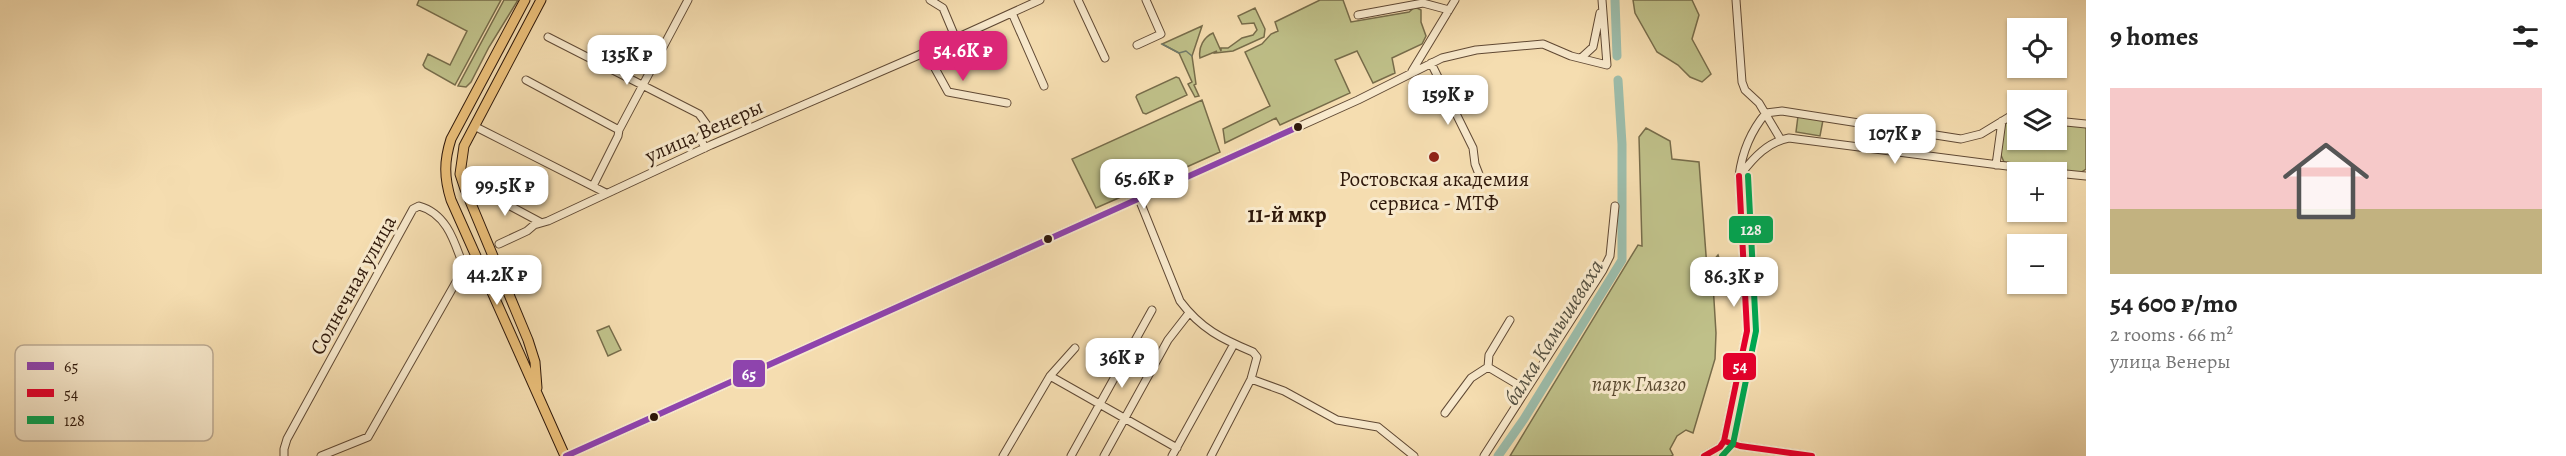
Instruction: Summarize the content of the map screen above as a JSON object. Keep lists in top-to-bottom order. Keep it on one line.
{"streets":{"street":["улица Венеры","Солнечная улица"]},"districts":["11-й мкр"],"water":["балка Камышеваха"],"parks":["парк Глазго"],"places":["Ростовская академия сервиса - МТФ"],"lines":["transit line 65","transit line 54","transit line 128"],"legend":["65","54","128"],"page":{"heading":"9 homes","map_buttons":["+","−"],"price":["54.6K ₽","135K ₽","159K ₽","107K ₽","65.6K ₽","99.5K ₽","44.2K ₽","86.3K ₽","36K ₽"],"list":[{"name":"54 600 ₽/mo","note":"2 rooms · 66 m² · улица Венеры"}]}}
